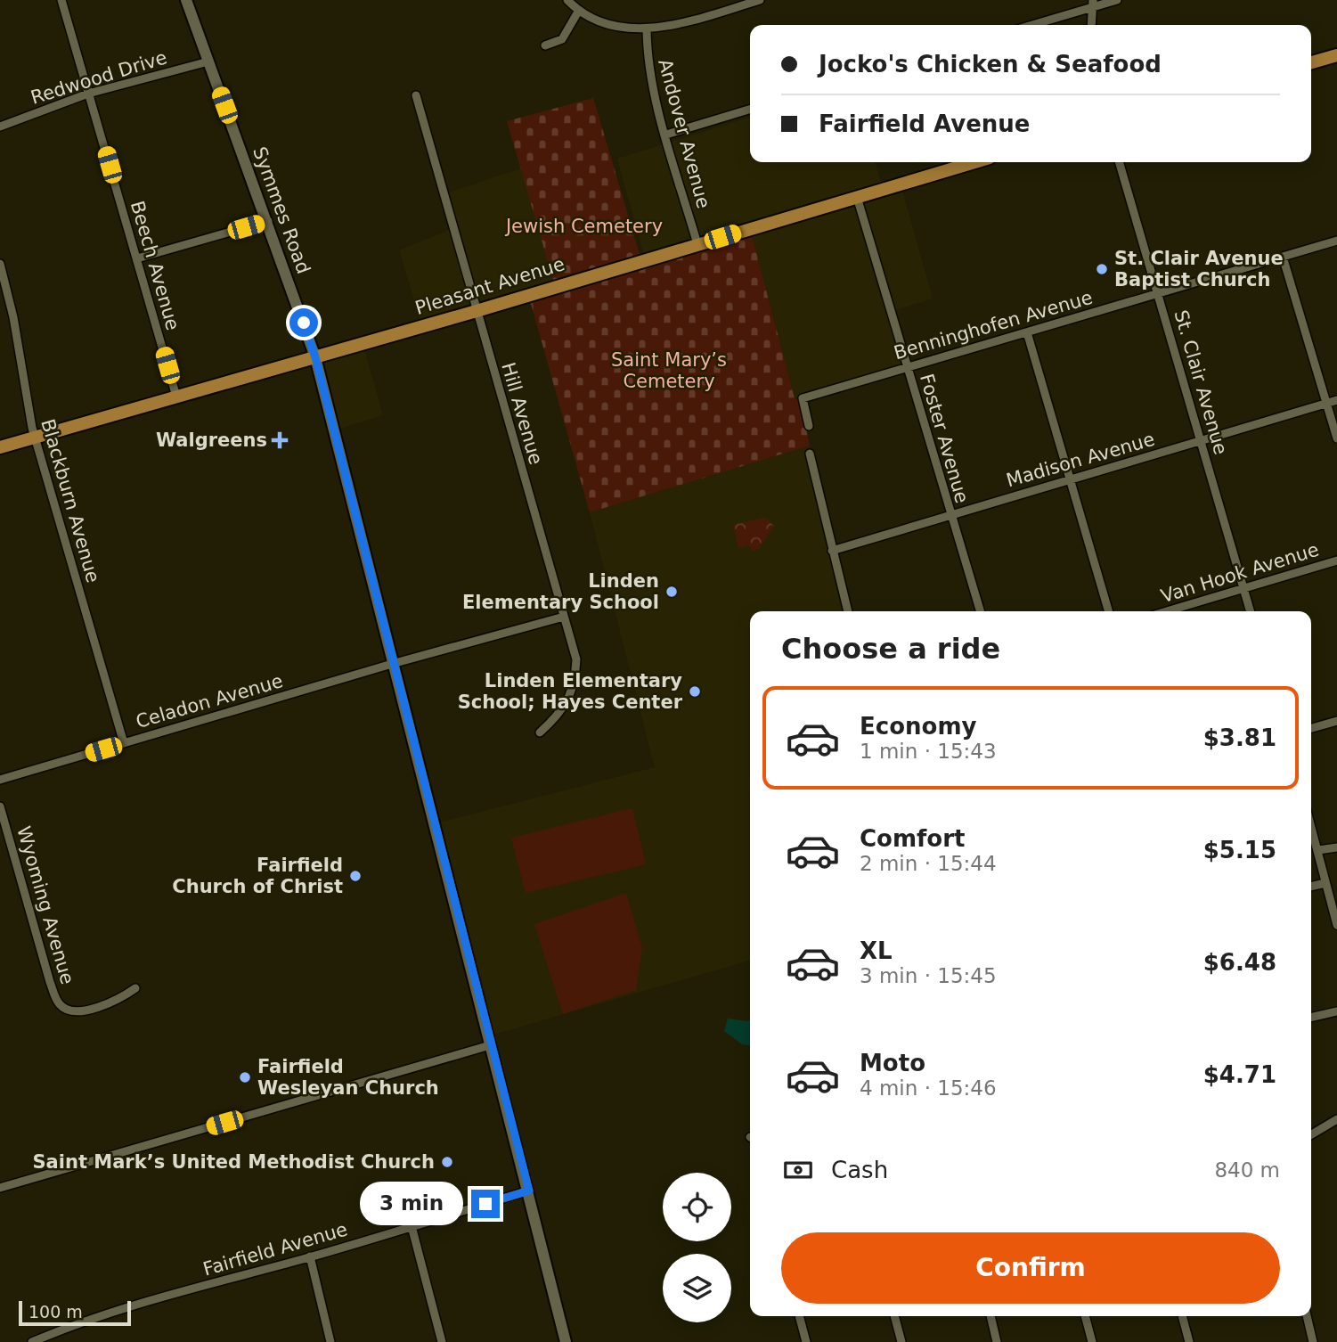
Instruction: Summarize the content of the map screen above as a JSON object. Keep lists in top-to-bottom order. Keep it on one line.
{"streets":{"main road":["Symmes Road","Pleasant Avenue"],"street":["Redwood Drive","Andover Avenue","Beech Avenue","Benninghofen Avenue","St. Clair Avenue","Hill Avenue","Foster Avenue","Madison Avenue","Blackburn Avenue","Van Hook Avenue","Celadon Avenue","Wyoming Avenue","Fairfield Avenue"]},"crossings":[["Redwood Drive","Symmes Road"],["Redwood Drive","Beech Avenue"],["Andover Avenue","Pleasant Avenue"],["Symmes Road","Pleasant Avenue"],["Symmes Road","Celadon Avenue"],["Symmes Road","Fairfield Avenue"],["Beech Avenue","Pleasant Avenue"],["Pleasant Avenue","Hill Avenue"],["Pleasant Avenue","Foster Avenue"],["Pleasant Avenue","Blackburn Avenue"],["Benninghofen Avenue","St. Clair Avenue"],["Benninghofen Avenue","Foster Avenue"],["St. Clair Avenue","Madison Avenue"],["St. Clair Avenue","Van Hook Avenue"],["Foster Avenue","Madison Avenue"],["Blackburn Avenue","Celadon Avenue"]],"parks":["Jewish Cemetery","Saint Mary’s Cemetery"],"places":{"other":["St. Clair Avenue Baptist Church","Linden Elementary School","Linden Elementary School; Hayes Center","Fairfield Church of Christ","Fairfield Wesleyan Church","Saint Mark’s United Methodist Church"],"health":["Walgreens"]},"scale_bar":"100 m","page":{"banner":["Jocko's Chicken & Seafood","Fairfield Avenue"],"heading":"Choose a ride","list":[{"name":"Economy","note":"1 min · 15:43","value":"$3.81"},{"name":"Comfort","note":"2 min · 15:44","value":"$5.15"},{"name":"XL","note":"3 min · 15:45","value":"$6.48"},{"name":"Moto","note":"4 min · 15:46","value":"$4.71"}],"pay":["Cash","840 m"],"bubble":"3 min","buttons":"Confirm","scale":"100 m"}}
